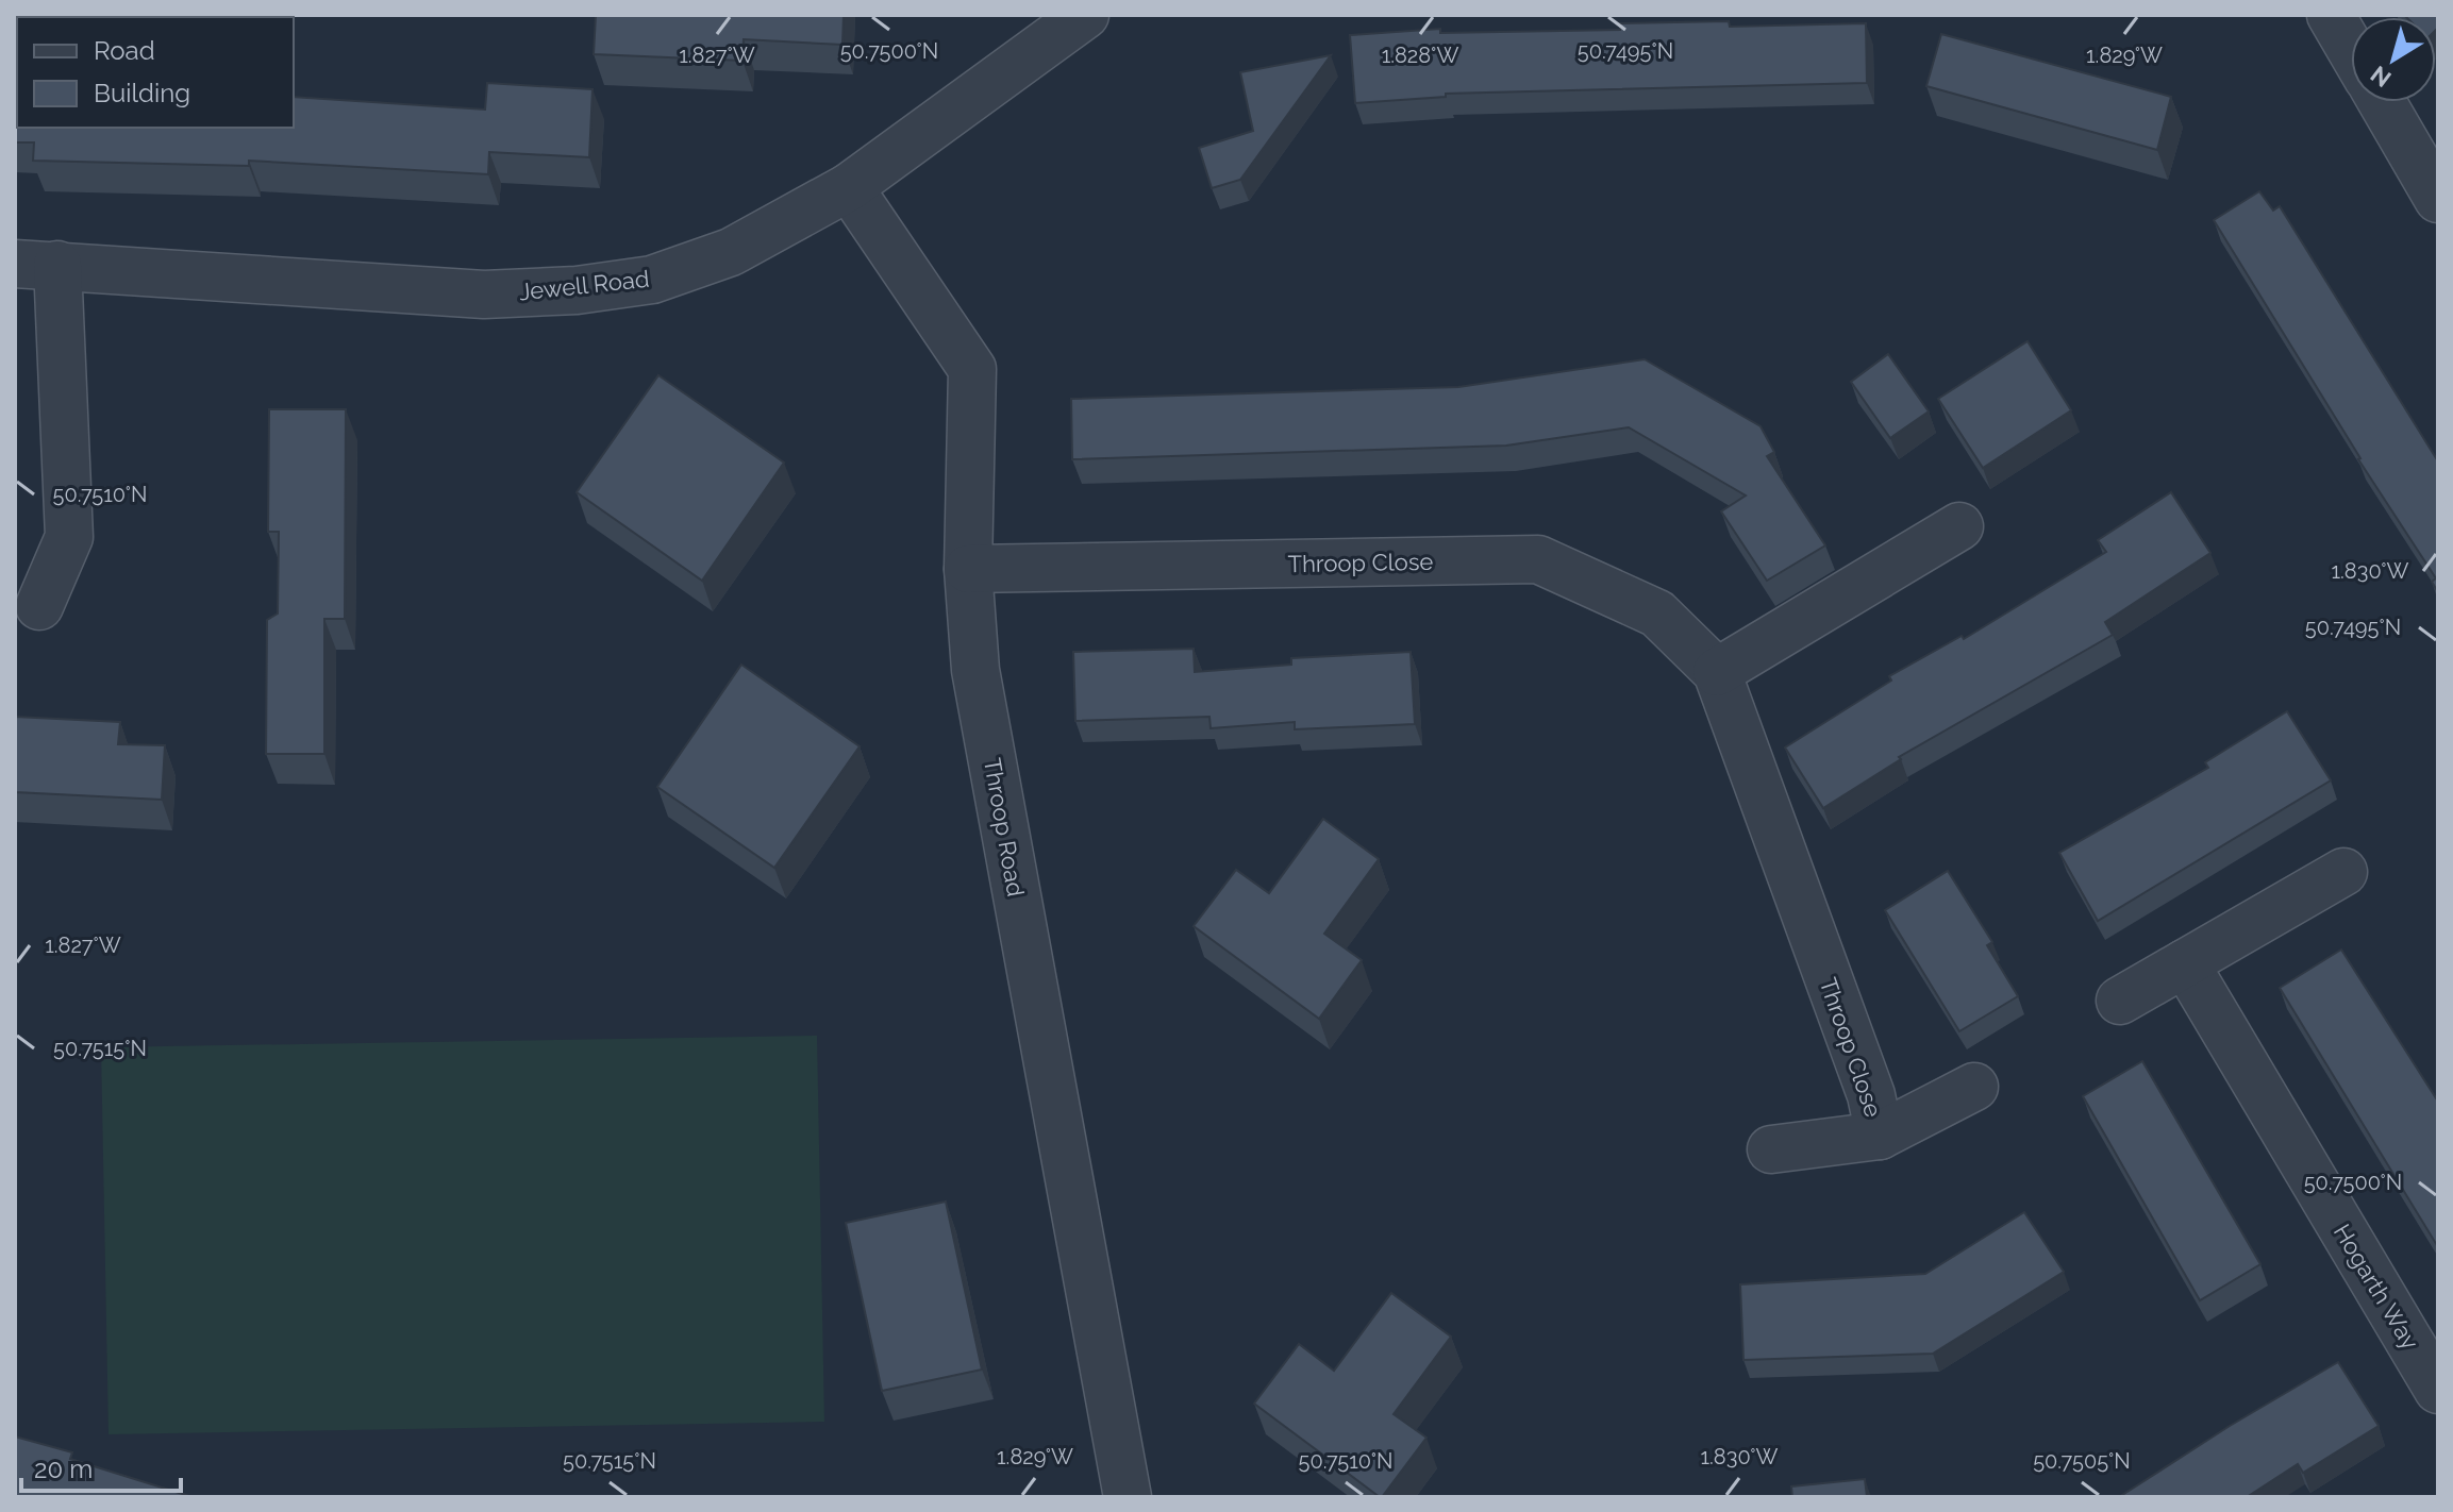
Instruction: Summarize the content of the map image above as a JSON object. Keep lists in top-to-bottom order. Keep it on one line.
{"streets":{"street":["Jewell Road","Throop Close","Throop Road","Hogarth Way"]},"crossings":[["Jewell Road","Throop Road"],["Throop Close","Throop Road"]],"legend":["Road","Building"],"scale_bar":"20 m","north":"bottom left","coordinates":["50.7500°N","50.7495°N","1.827°W","1.828°W","1.829°W","50.7510°N","1.830°W","50.7515°N","50.7505°N"]}
